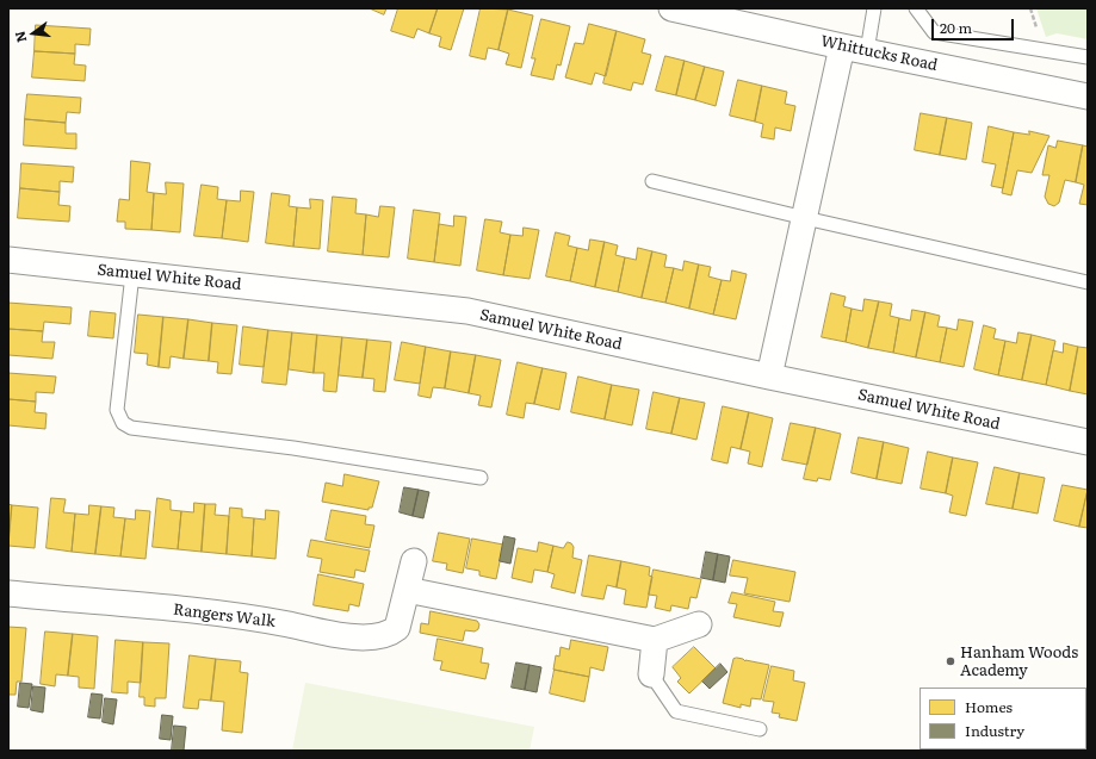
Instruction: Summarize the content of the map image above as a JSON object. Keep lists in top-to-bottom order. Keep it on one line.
{"streets":{"street":["Whittucks Road","Samuel White Road","Rangers Walk"]},"places":["Hanham Woods Academy"],"legend":["Homes","Industry"],"scale_bar":"20 m","north":"left"}
